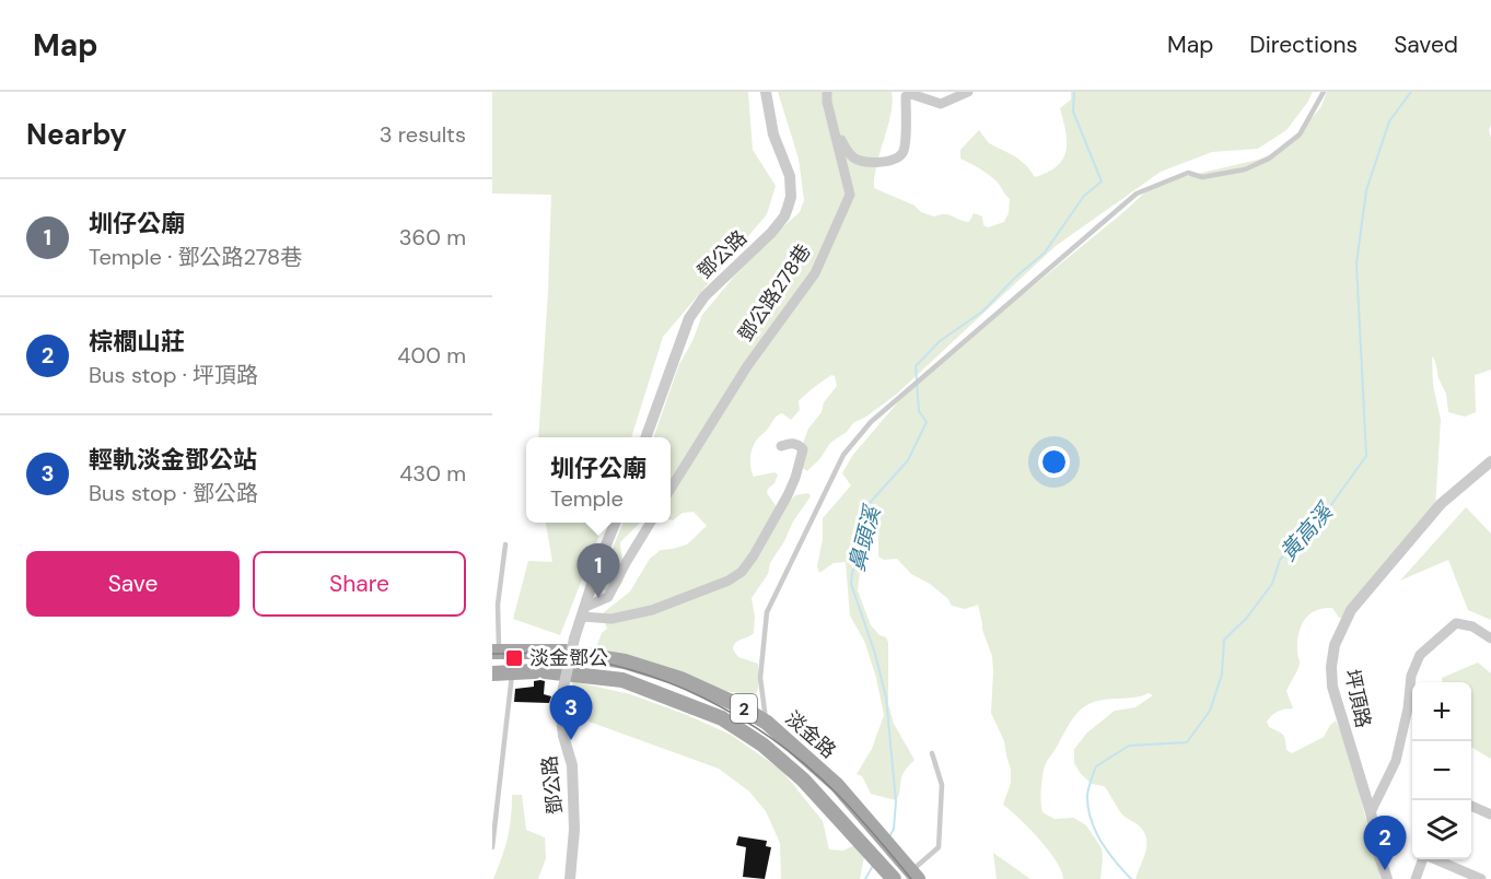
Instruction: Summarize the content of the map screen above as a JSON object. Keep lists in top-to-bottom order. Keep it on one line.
{"streets":{"main road":["2","淡金路"],"street":["鄧公路","鄧公路278巷","坪頂路"]},"crossings":[["鄧公路","2"],["鄧公路","淡金路"],["2","淡金路"]],"water":["黃高溪","鼻頭溪"],"places":{"transit":["淡金鄧公"]},"page":{"header":"Map","nav":["Map","Directions","Saved"],"heading":["Nearby","3 results"],"list":[{"mark":"1","name":"圳仔公廟","note":"Temple · 鄧公路278巷","value":"360 m"},{"mark":"2","name":"棕櫚山莊","note":"Bus stop · 坪頂路","value":"400 m"},{"mark":"3","name":"輕軌淡金鄧公站","note":"Bus stop · 鄧公路","value":"430 m"}],"popup":["圳仔公廟","Temple"],"buttons":["Save","Share"],"pins":["1","3","2"],"map_buttons":["+","−"]}}
